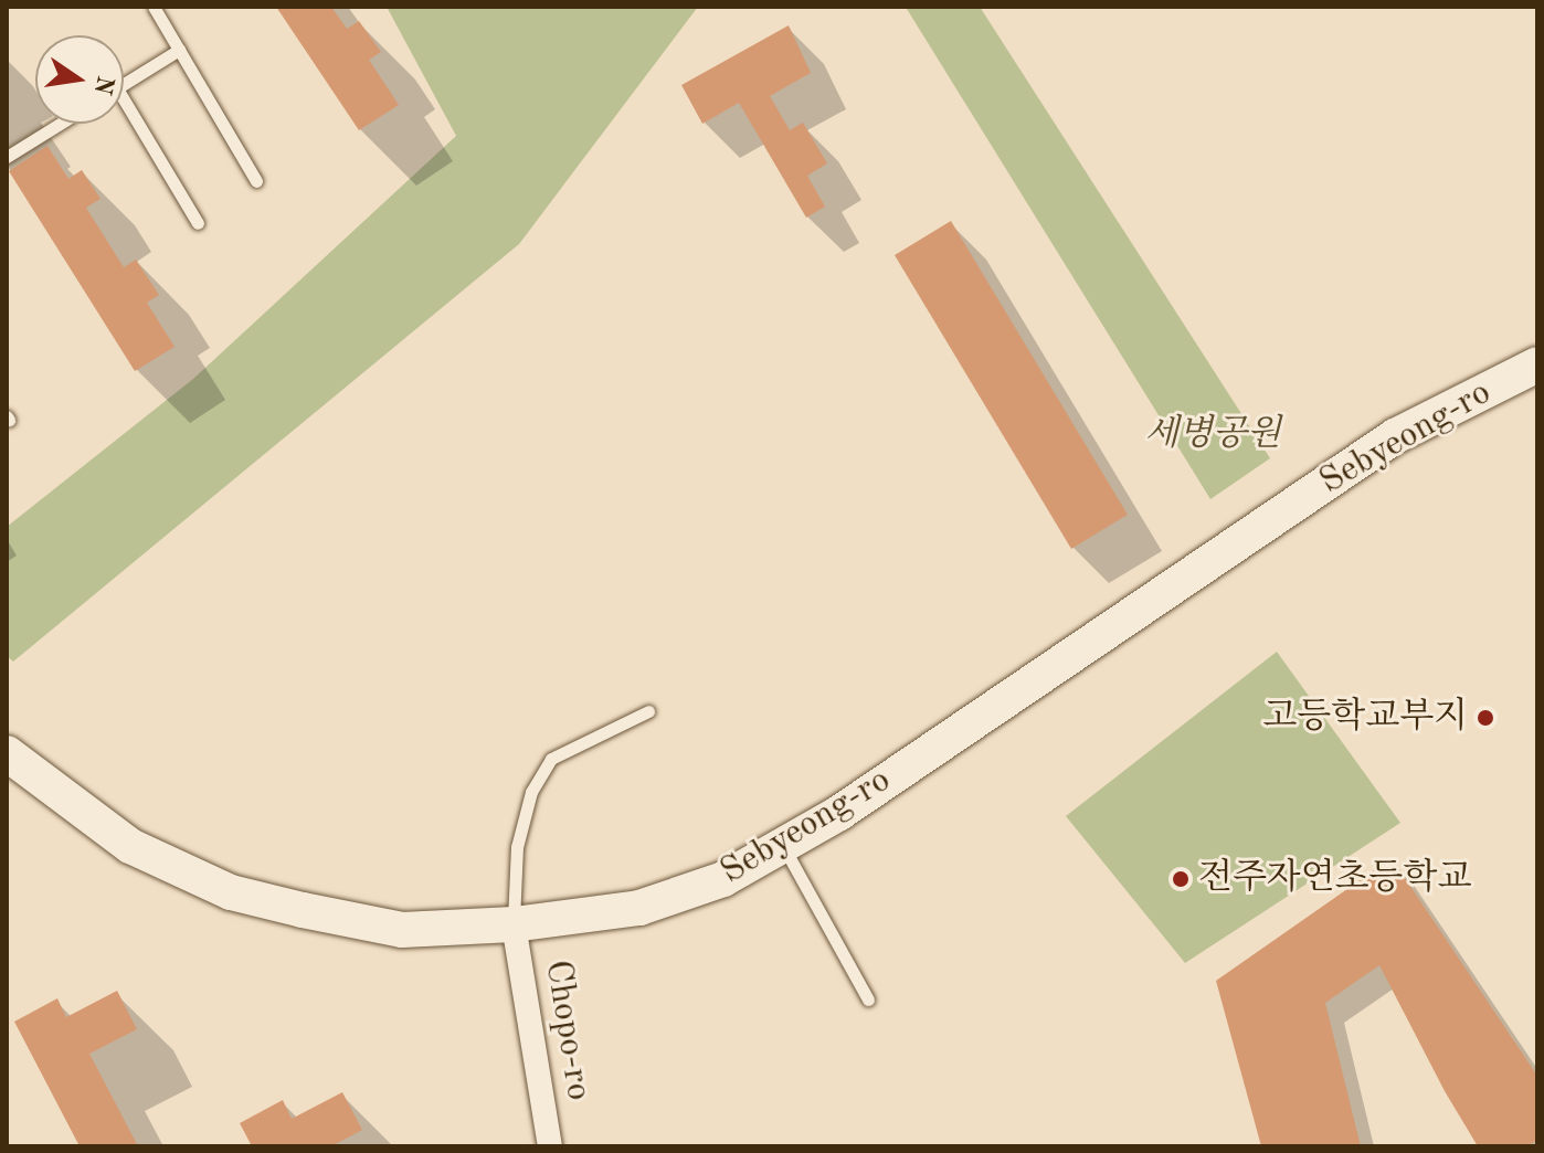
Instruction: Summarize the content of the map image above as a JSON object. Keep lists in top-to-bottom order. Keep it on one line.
{"streets":{"street":["Sebyeong-ro","Chopo-ro"]},"crossings":[["Sebyeong-ro","Chopo-ro"]],"parks":["세병공원"],"places":["고등학교부지","전주자연초등학교"],"north":"right"}
